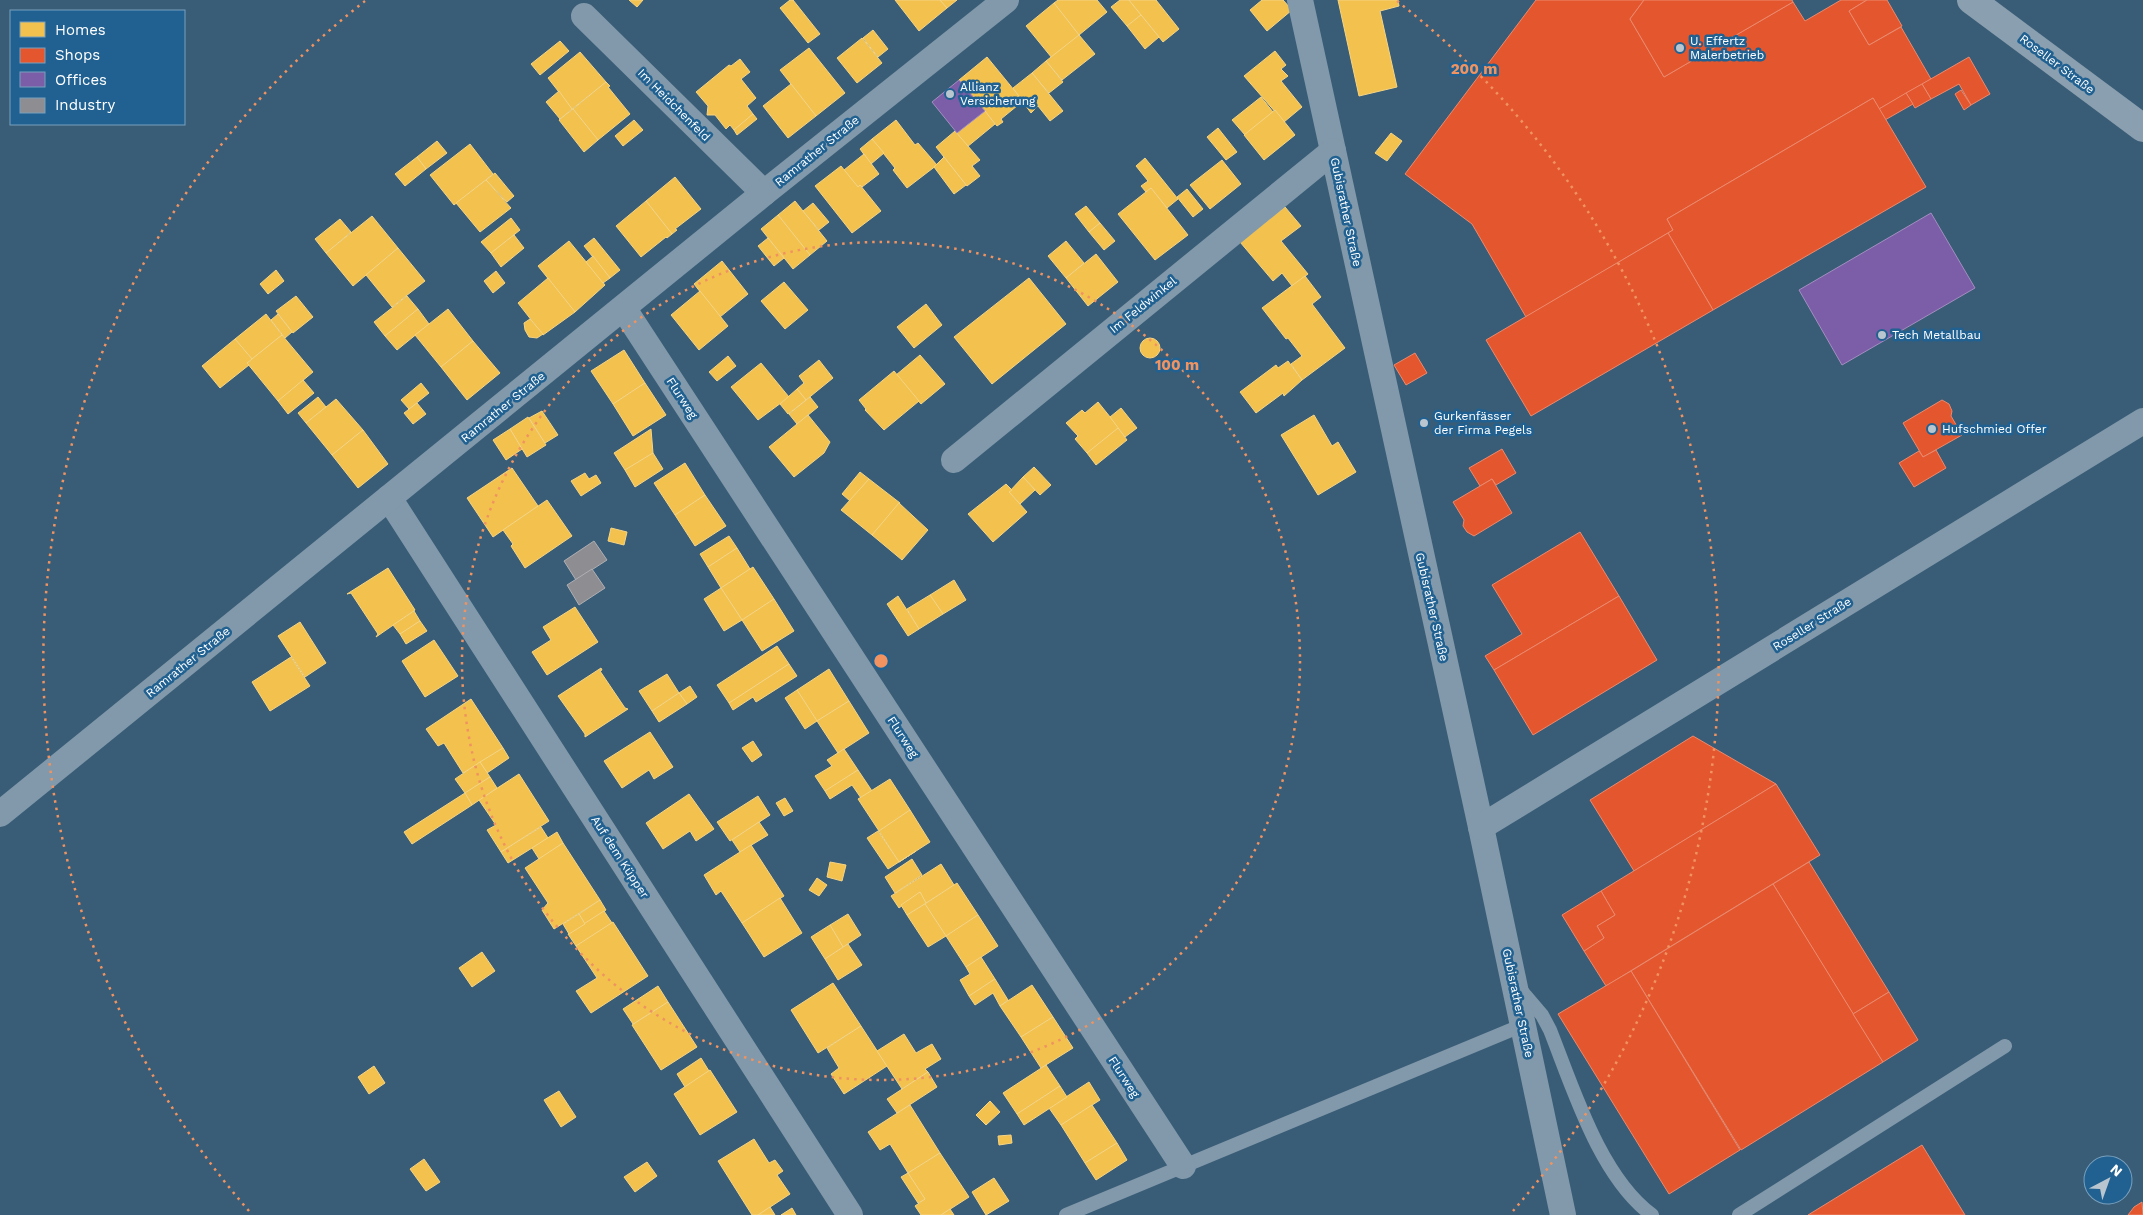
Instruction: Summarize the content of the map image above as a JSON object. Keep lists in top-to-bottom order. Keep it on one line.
{"streets":{"street":["Roseller Straße","Im Heidchenfeld","Ramrather Straße","Gubisrather Straße","Im Feldwinkel","Flurweg","Auf dem Küpper"]},"crossings":[["Roseller Straße","Gubisrather Straße"],["Im Heidchenfeld","Ramrather Straße"],["Ramrather Straße","Flurweg"],["Ramrather Straße","Auf dem Küpper"],["Gubisrather Straße","Im Feldwinkel"]],"places":["U. Effertz Malerbetrieb","Allianz Versicherung","Tech Metallbau","Gurkenfässer der Firma Pegels","Hufschmied Offer"],"legend":["Homes","Shops","Offices","Industry"],"north":"top right","rings":["200 m","100 m"]}
